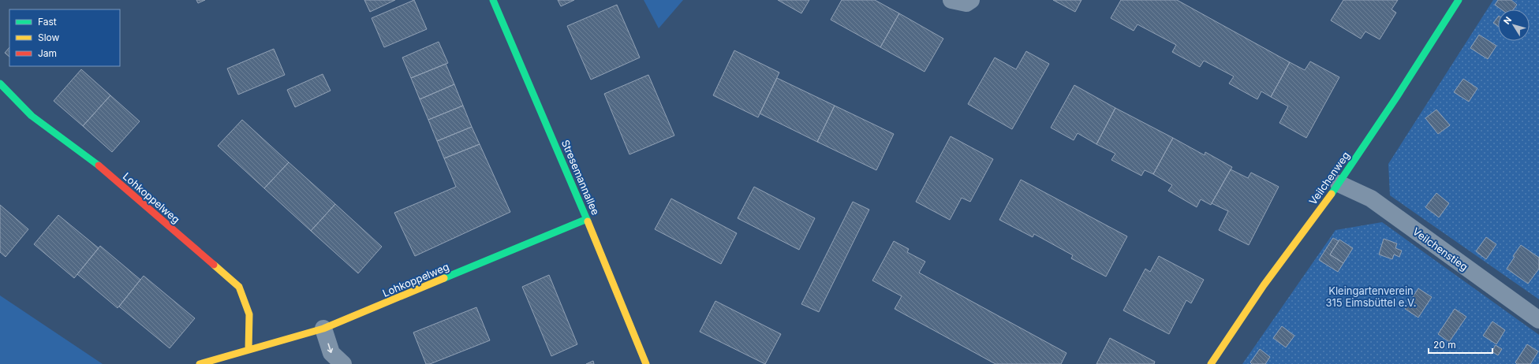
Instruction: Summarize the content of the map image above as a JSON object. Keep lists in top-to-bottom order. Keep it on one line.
{"streets":{"street":["Stresemannallee","Veilchenweg","Lohkoppelweg","Veilchenstieg"]},"crossings":[["Stresemannallee","Lohkoppelweg"],["Veilchenweg","Veilchenstieg"]],"parks":["Kleingartenverein 315 Eimsbüttel e.V."],"legend":["Fast","Slow","Jam"],"scale_bar":"20 m","north":"top left"}
